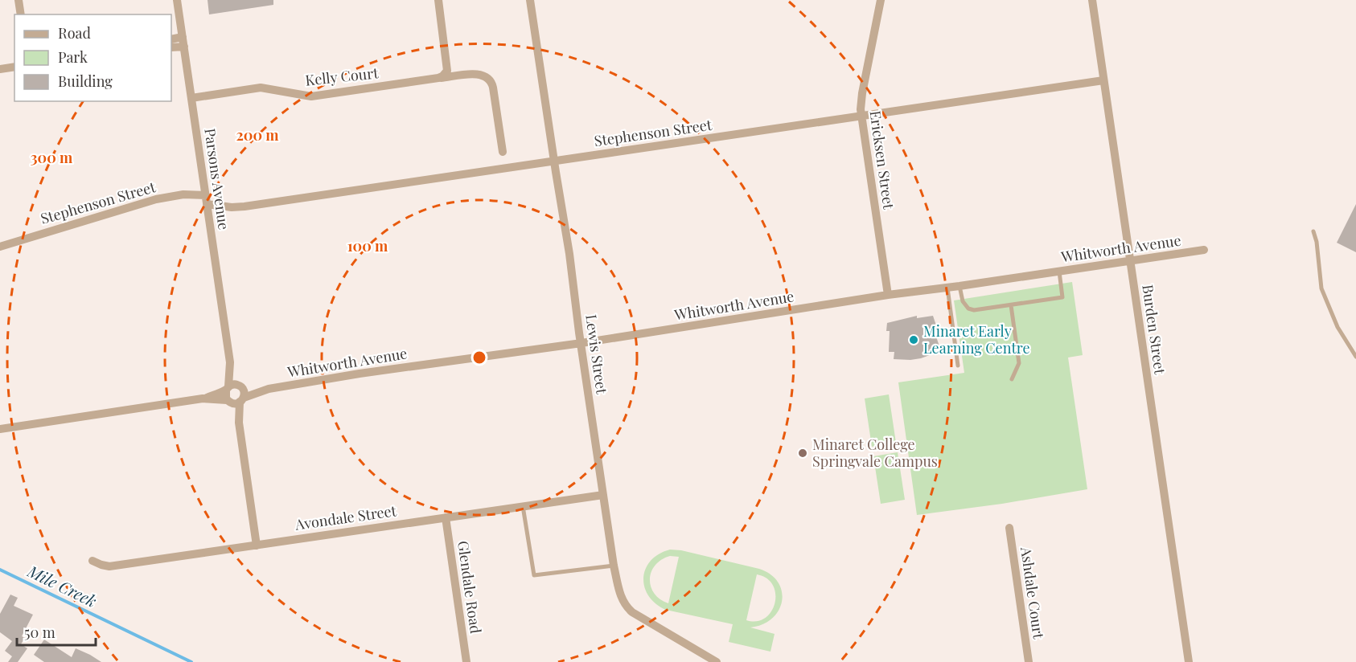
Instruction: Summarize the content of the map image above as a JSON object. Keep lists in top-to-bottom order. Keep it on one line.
{"streets":{"street":["Kelly Court","Stephenson Street","Ericksen Street","Parsons Avenue","Whitworth Avenue","Burden Street","Lewis Street","Avondale Street","Glendale Road","Ashdale Court"]},"crossings":[["Kelly Court","Parsons Avenue"],["Stephenson Street","Ericksen Street"],["Stephenson Street","Parsons Avenue"],["Stephenson Street","Burden Street"],["Stephenson Street","Lewis Street"],["Ericksen Street","Whitworth Avenue"],["Parsons Avenue","Whitworth Avenue"],["Whitworth Avenue","Burden Street"],["Whitworth Avenue","Lewis Street"],["Lewis Street","Avondale Street"],["Avondale Street","Glendale Road"]],"water":["Mile Creek"],"places":["Minaret Early Learning Centre","Minaret College Springvale Campus"],"legend":["Road","Park","Building"],"scale_bar":"50 m","rings":["200 m","300 m","100 m"]}
